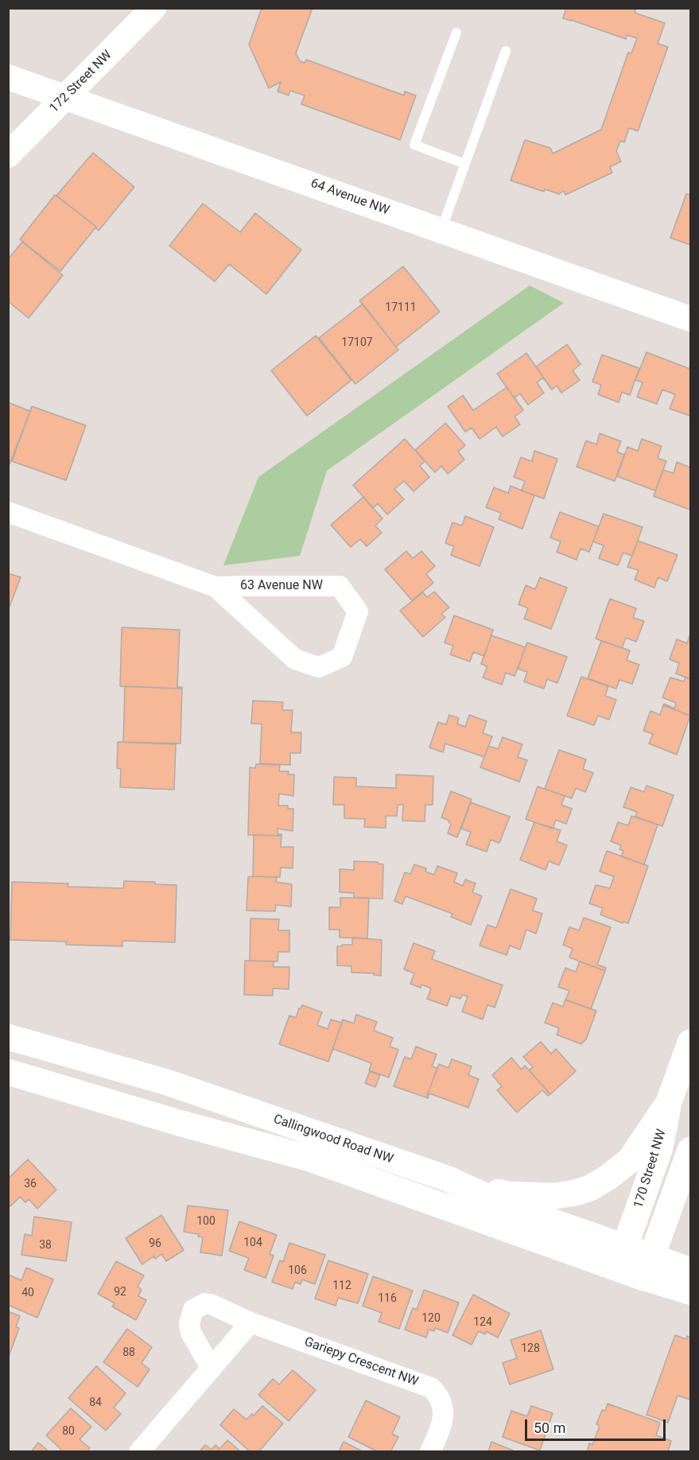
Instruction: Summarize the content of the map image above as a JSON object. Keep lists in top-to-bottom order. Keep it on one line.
{"streets":{"main road":["Callingwood Road NW","170 Street NW"],"street":["172 Street NW","64 Avenue NW","63 Avenue NW","Gariepy Crescent NW"]},"crossings":[["172 Street NW","64 Avenue NW"],["Callingwood Road NW","170 Street NW"]],"house_numbers":["17111","17107","36","100","104","96","38","106","112","92","40","116","120","124","128","88","84","80"],"scale_bar":"50 m"}
